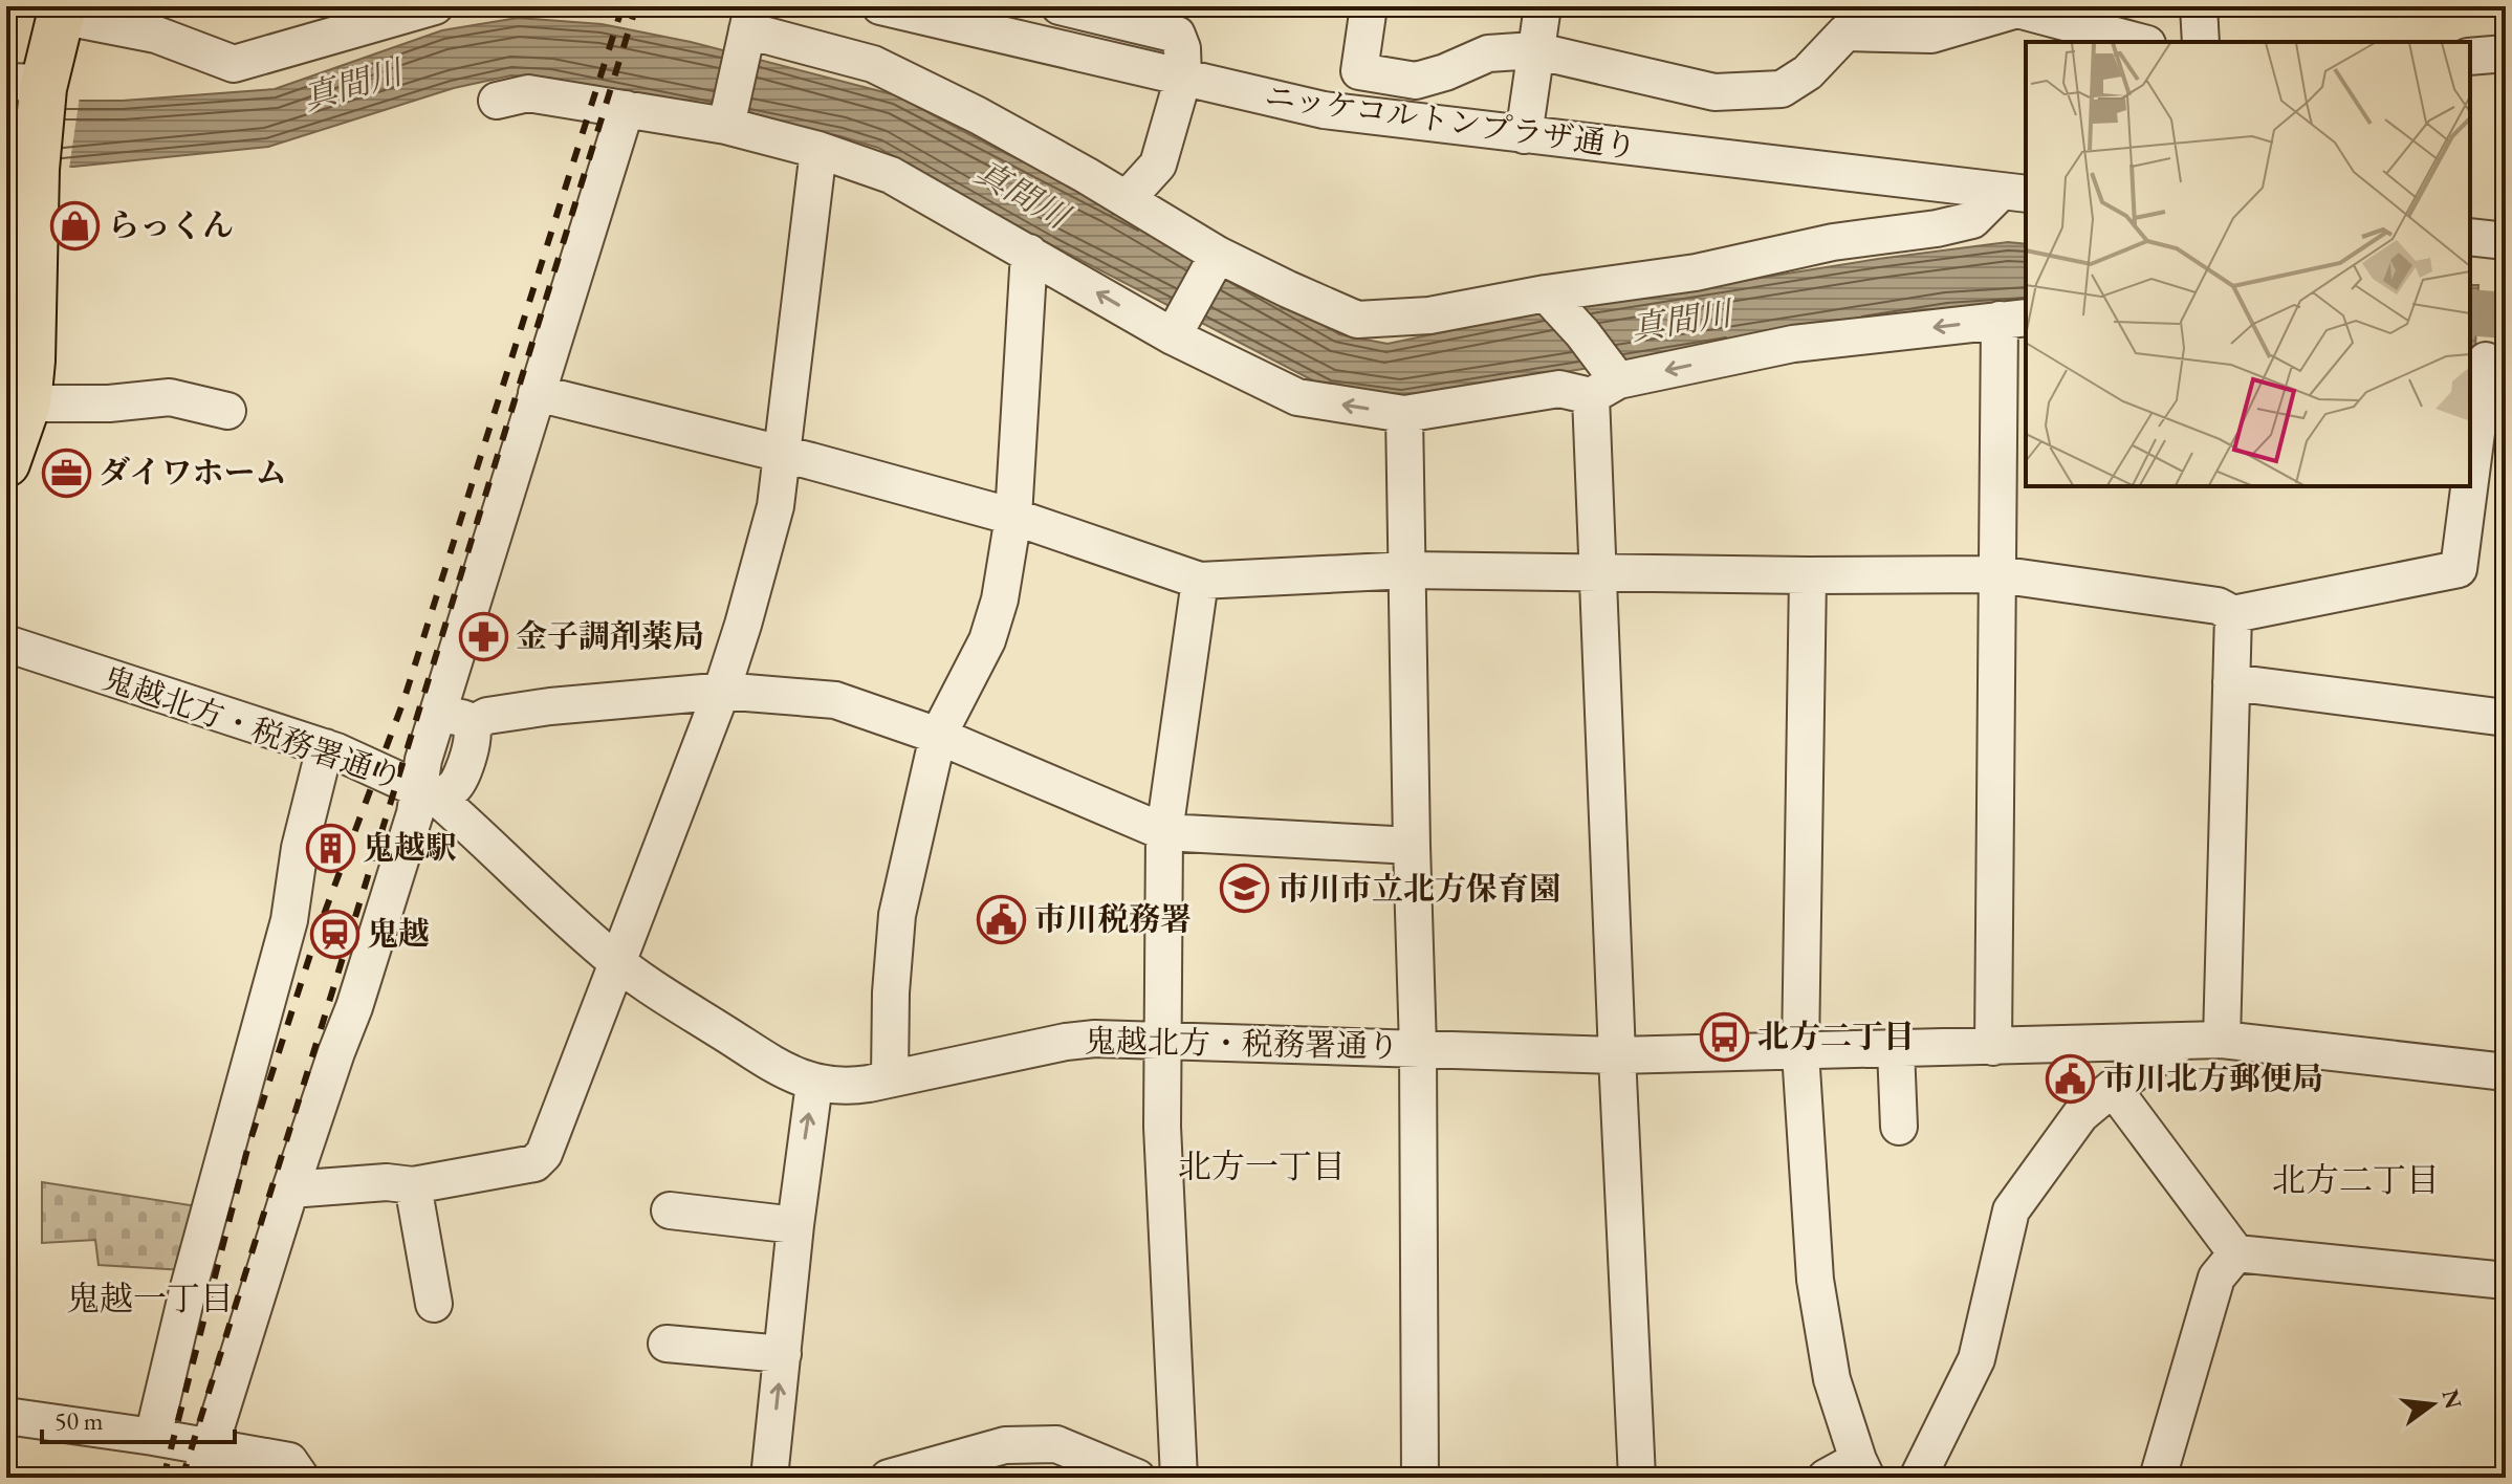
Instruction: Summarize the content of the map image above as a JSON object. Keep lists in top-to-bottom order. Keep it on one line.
{"streets":{"street":["ニッケコルトンプラザ通り","鬼越北方・税務署通り"]},"districts":["北方一丁目","北方二丁目","鬼越一丁目"],"water":["真間川"],"places":{"shop":["らっくん"],"office":["ダイワホーム"],"pharmacy":["金子調剤薬局"],"building":["鬼越駅"],"school or university":["市川市立北方保育園"],"public building":["市川税務署","市川北方郵便局"],"station":["鬼越"],"bus stop":["北方二丁目"]},"scale_bar":"50 m","north":"right"}
